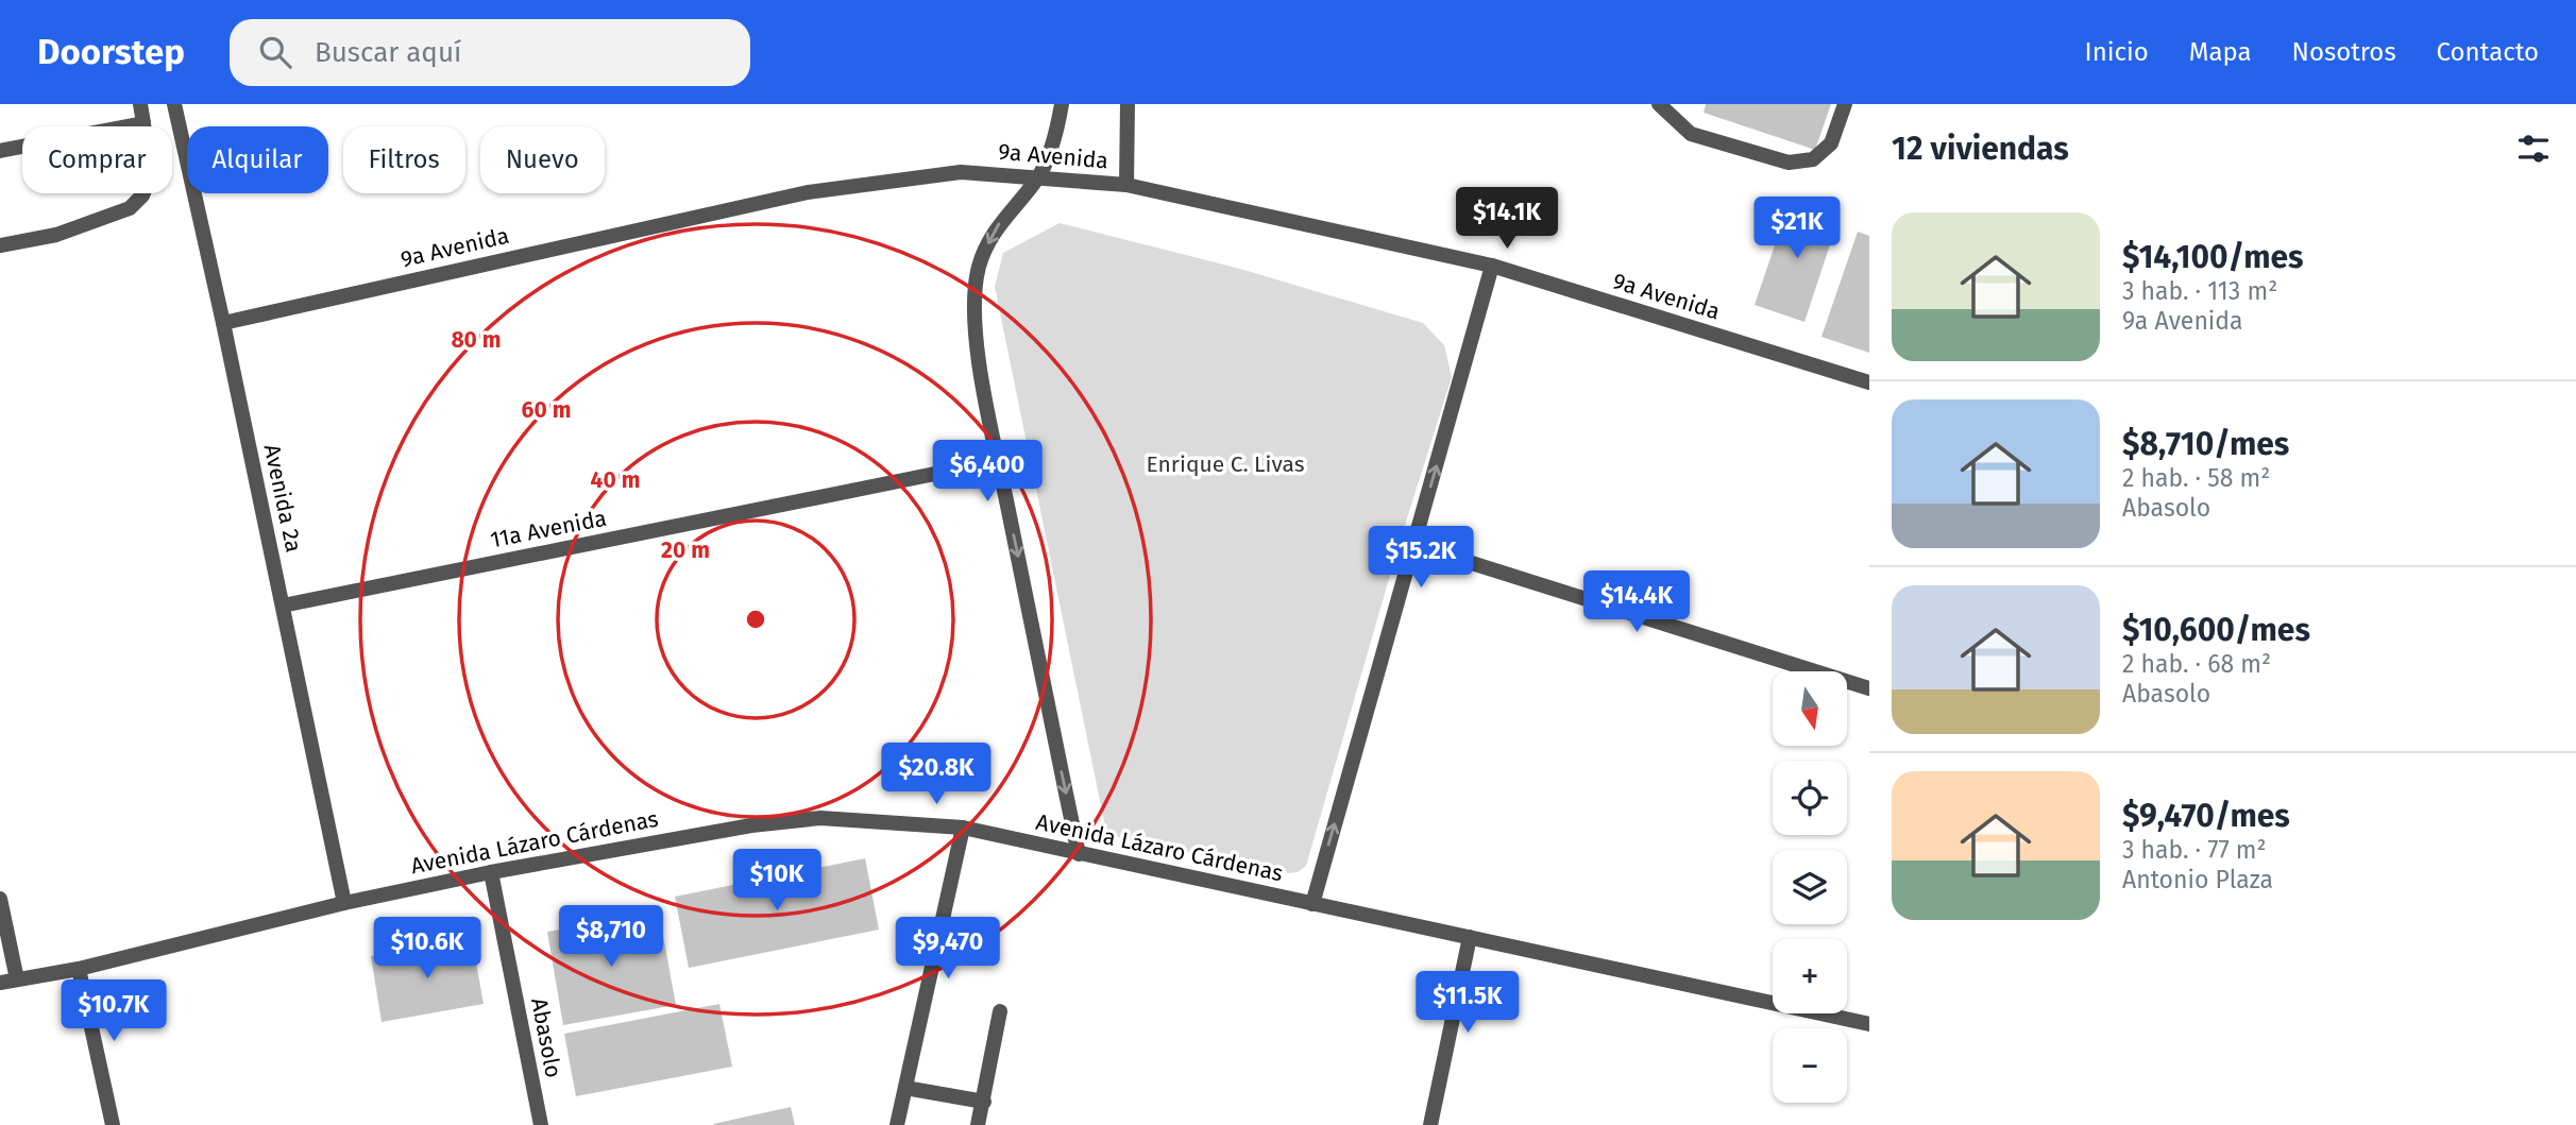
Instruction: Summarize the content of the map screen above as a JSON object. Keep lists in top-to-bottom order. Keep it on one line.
{"streets":{"street":["9a Avenida","Avenida 2a","11a Avenida","Avenida Lázaro Cárdenas","Abasolo"]},"crossings":[["9a Avenida","Avenida 2a"],["Avenida 2a","11a Avenida"],["Avenida 2a","Avenida Lázaro Cárdenas"],["Avenida Lázaro Cárdenas","Abasolo"]],"parks":["Enrique C. Livas"],"north":"bottom","page":{"header":"Doorstep","search":"Buscar aquí","nav":["Inicio","Mapa","Nosotros","Contacto"],"heading":"12 viviendas","chip":["Comprar","Alquilar","Filtros","Nuevo"],"price":["$14.1K","$21K","$6,400","$15.2K","$14.4K","$20.8K","$10K","$8,710","$10.6K","$9,470","$11.5K","$10.7K"],"list":[{"name":"$14,100/mes","note":"3 hab. · 113 m² · 9a Avenida"},{"name":"$8,710/mes","note":"2 hab. · 58 m² · Abasolo"},{"name":"$10,600/mes","note":"2 hab. · 68 m² · Abasolo"},{"name":"$9,470/mes","note":"3 hab. · 77 m² · Antonio Plaza"}],"map_buttons":["+","−"]},"rings":["80 m","60 m","40 m","20 m"]}
